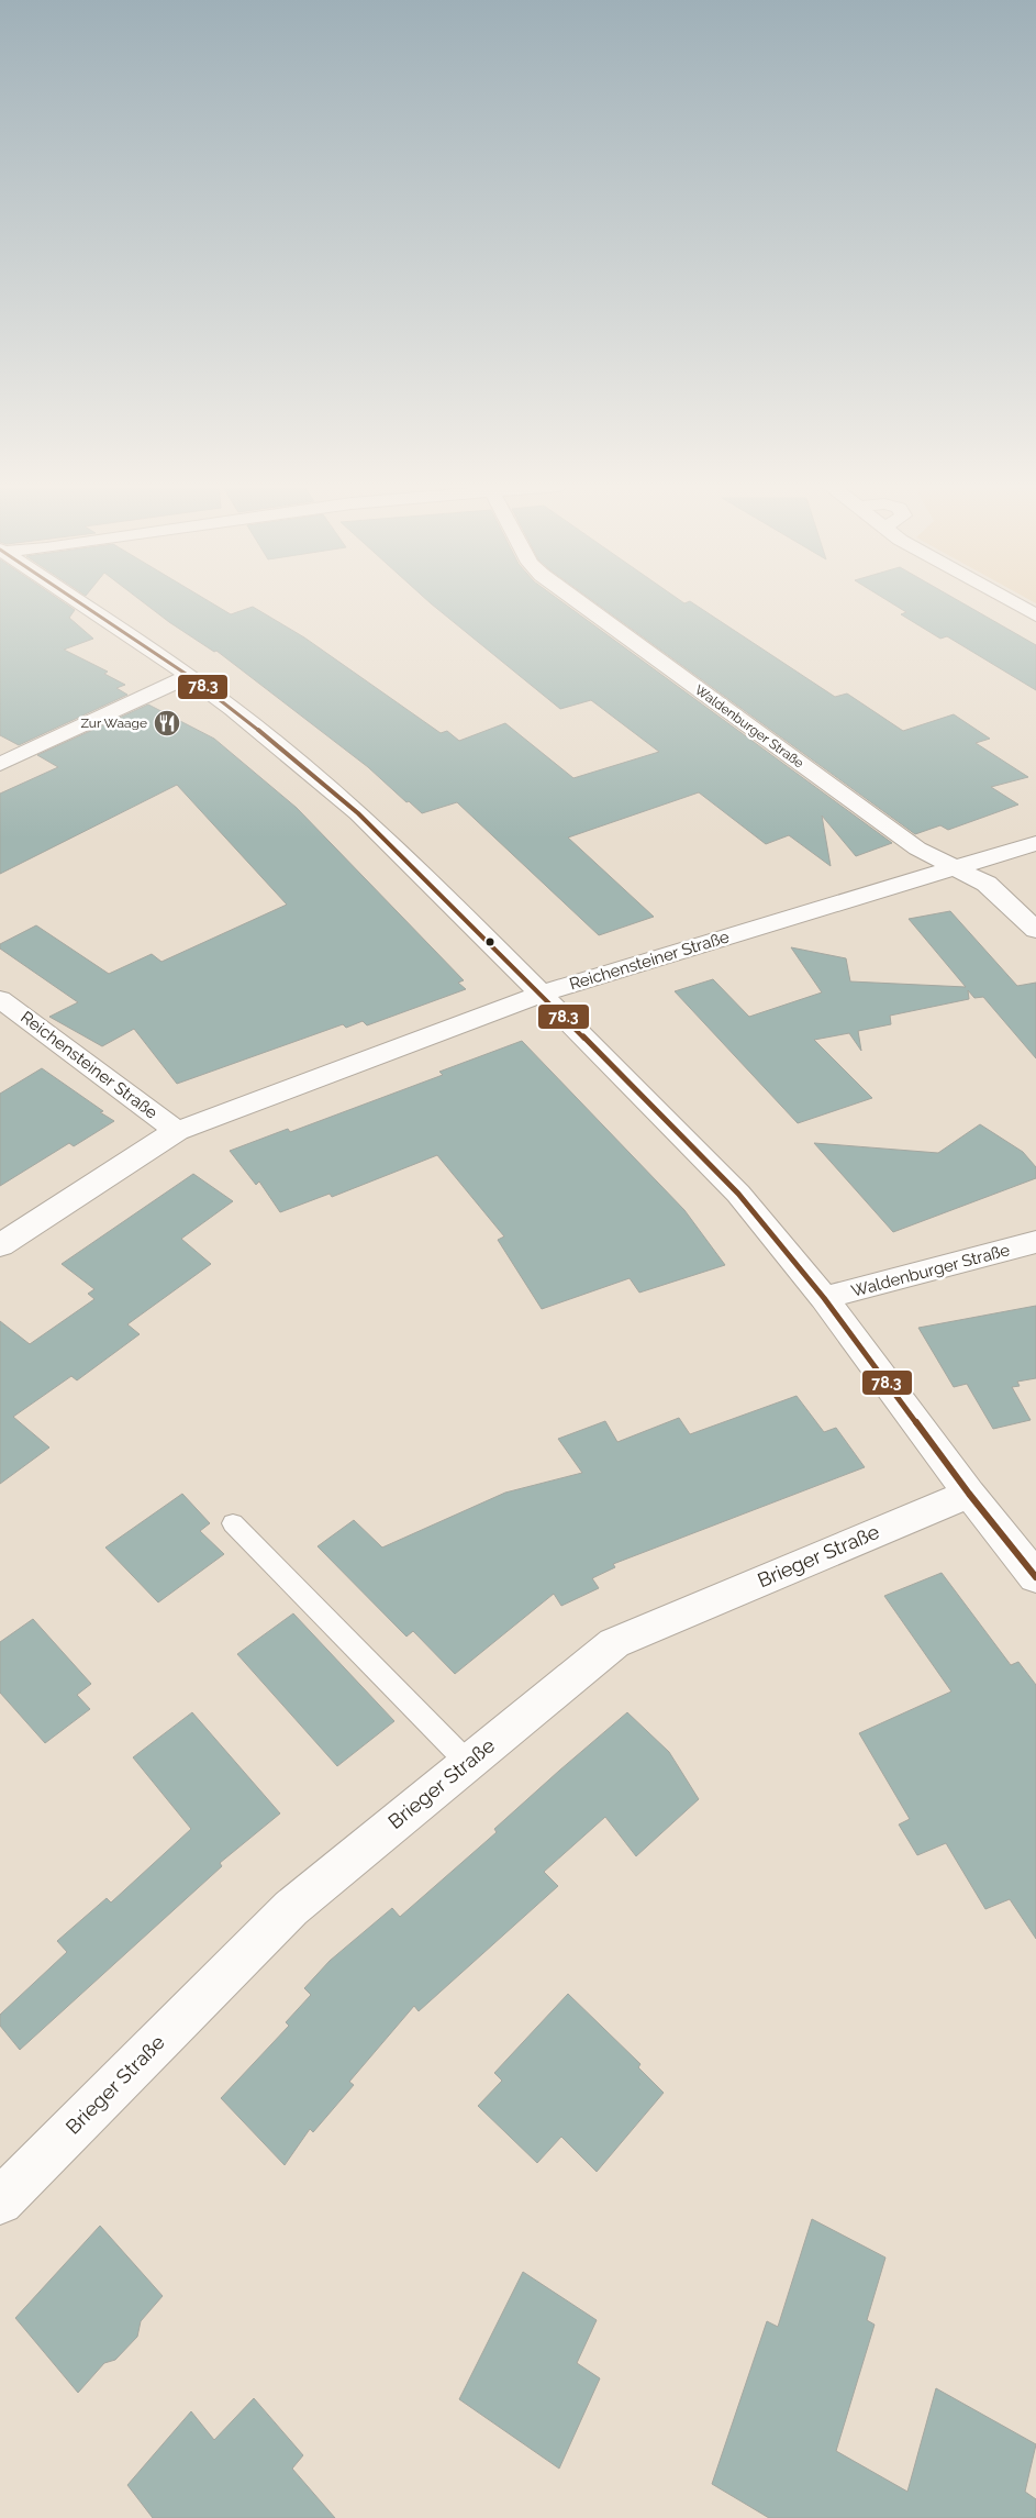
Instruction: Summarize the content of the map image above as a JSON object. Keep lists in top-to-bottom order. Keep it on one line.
{"streets":{"street":["Waldenburger Straße","Reichensteiner Straße","Brieger Straße"]},"crossings":[["Waldenburger Straße","Reichensteiner Straße"]],"places":{"restaurant":["Zur Waage"]},"lines":["transit line 78.3"]}
